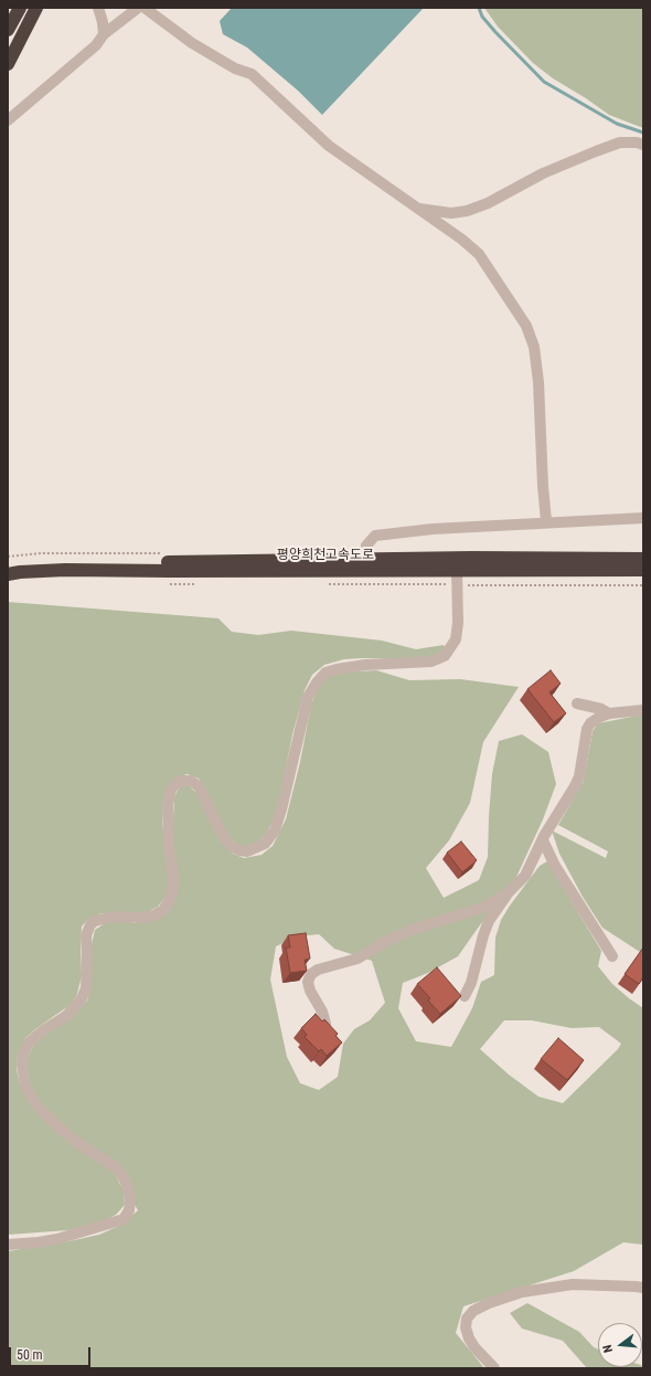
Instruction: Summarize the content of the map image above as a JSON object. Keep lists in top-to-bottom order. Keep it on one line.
{"streets":{"highway":["평양희천고속도로"]},"scale_bar":"50 m","north":"left"}
